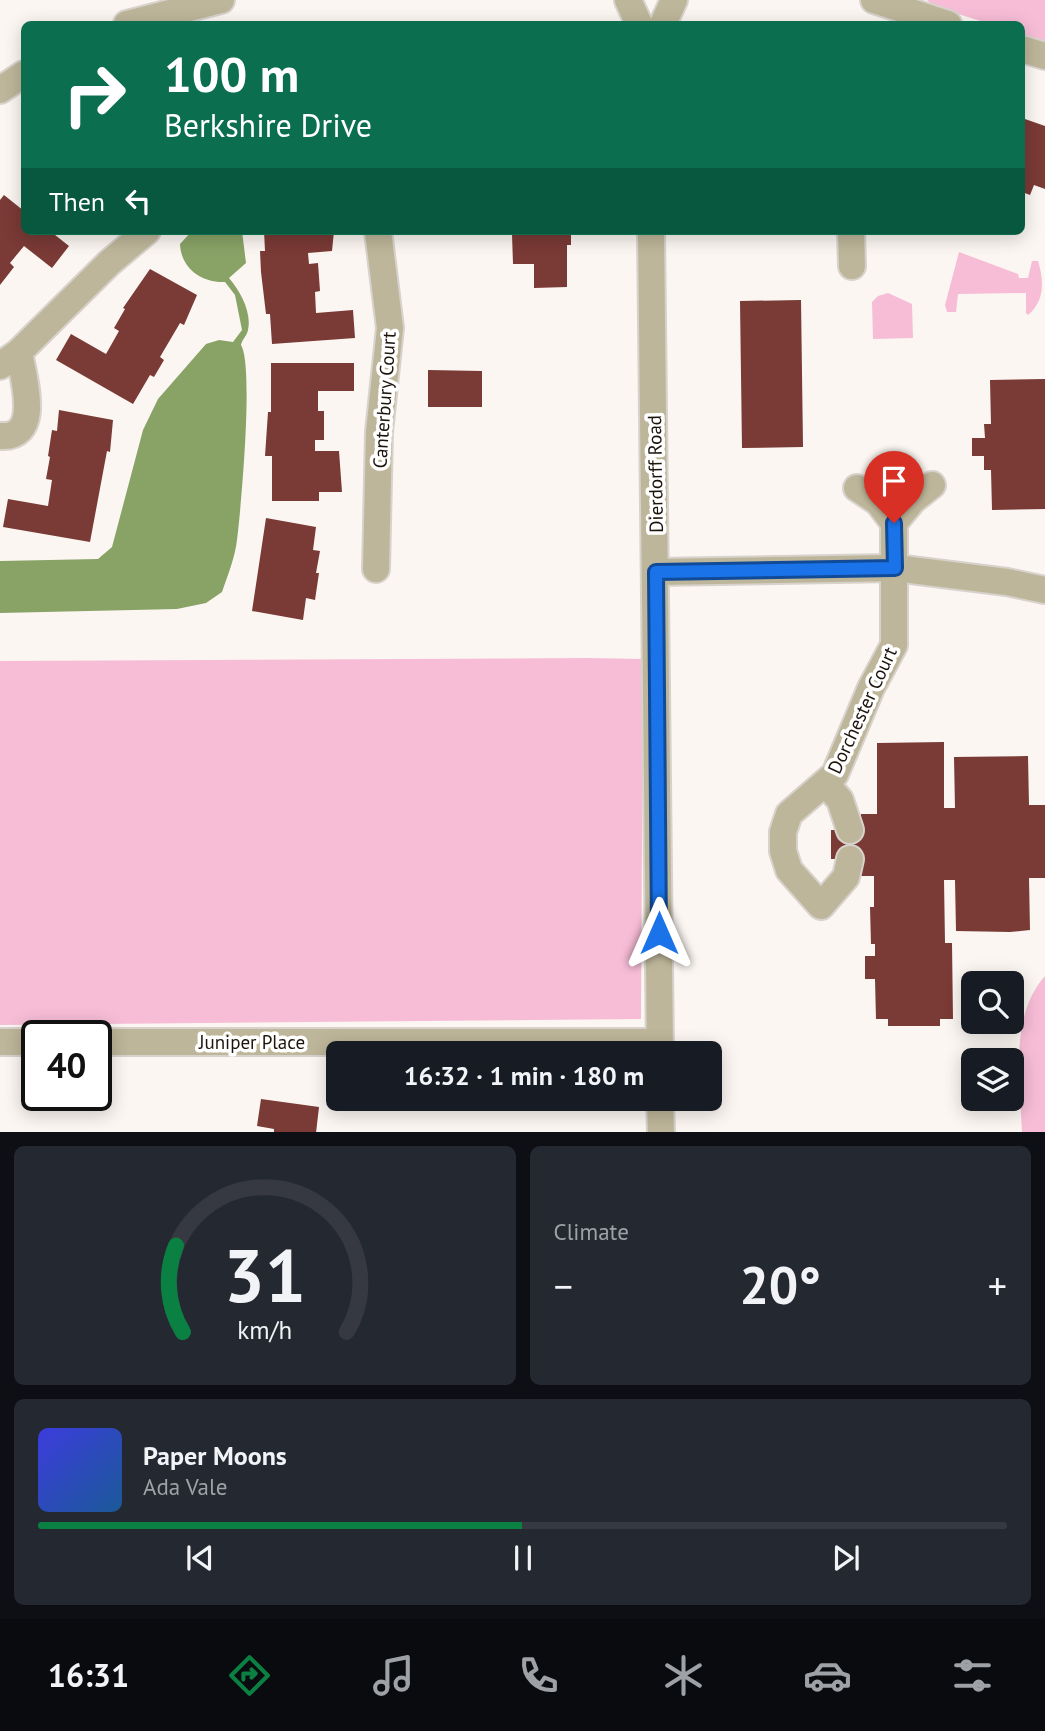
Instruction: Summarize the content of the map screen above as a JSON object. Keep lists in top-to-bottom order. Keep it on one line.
{"streets":{"street":["Canterbury Court","Dierdorff Road","Dorchester Court","Juniper Place"]},"page":{"turn":["100 m","Berkshire Drive"],"then":"Then","limit":"40","trip":"16:32 · 1 min · 180 m","tile":"Climate","heat":["−","20°","+"],"song":["Paper Moons","Ada Vale"],"tabs":"16:31","gauge":["31","km/h"]}}
